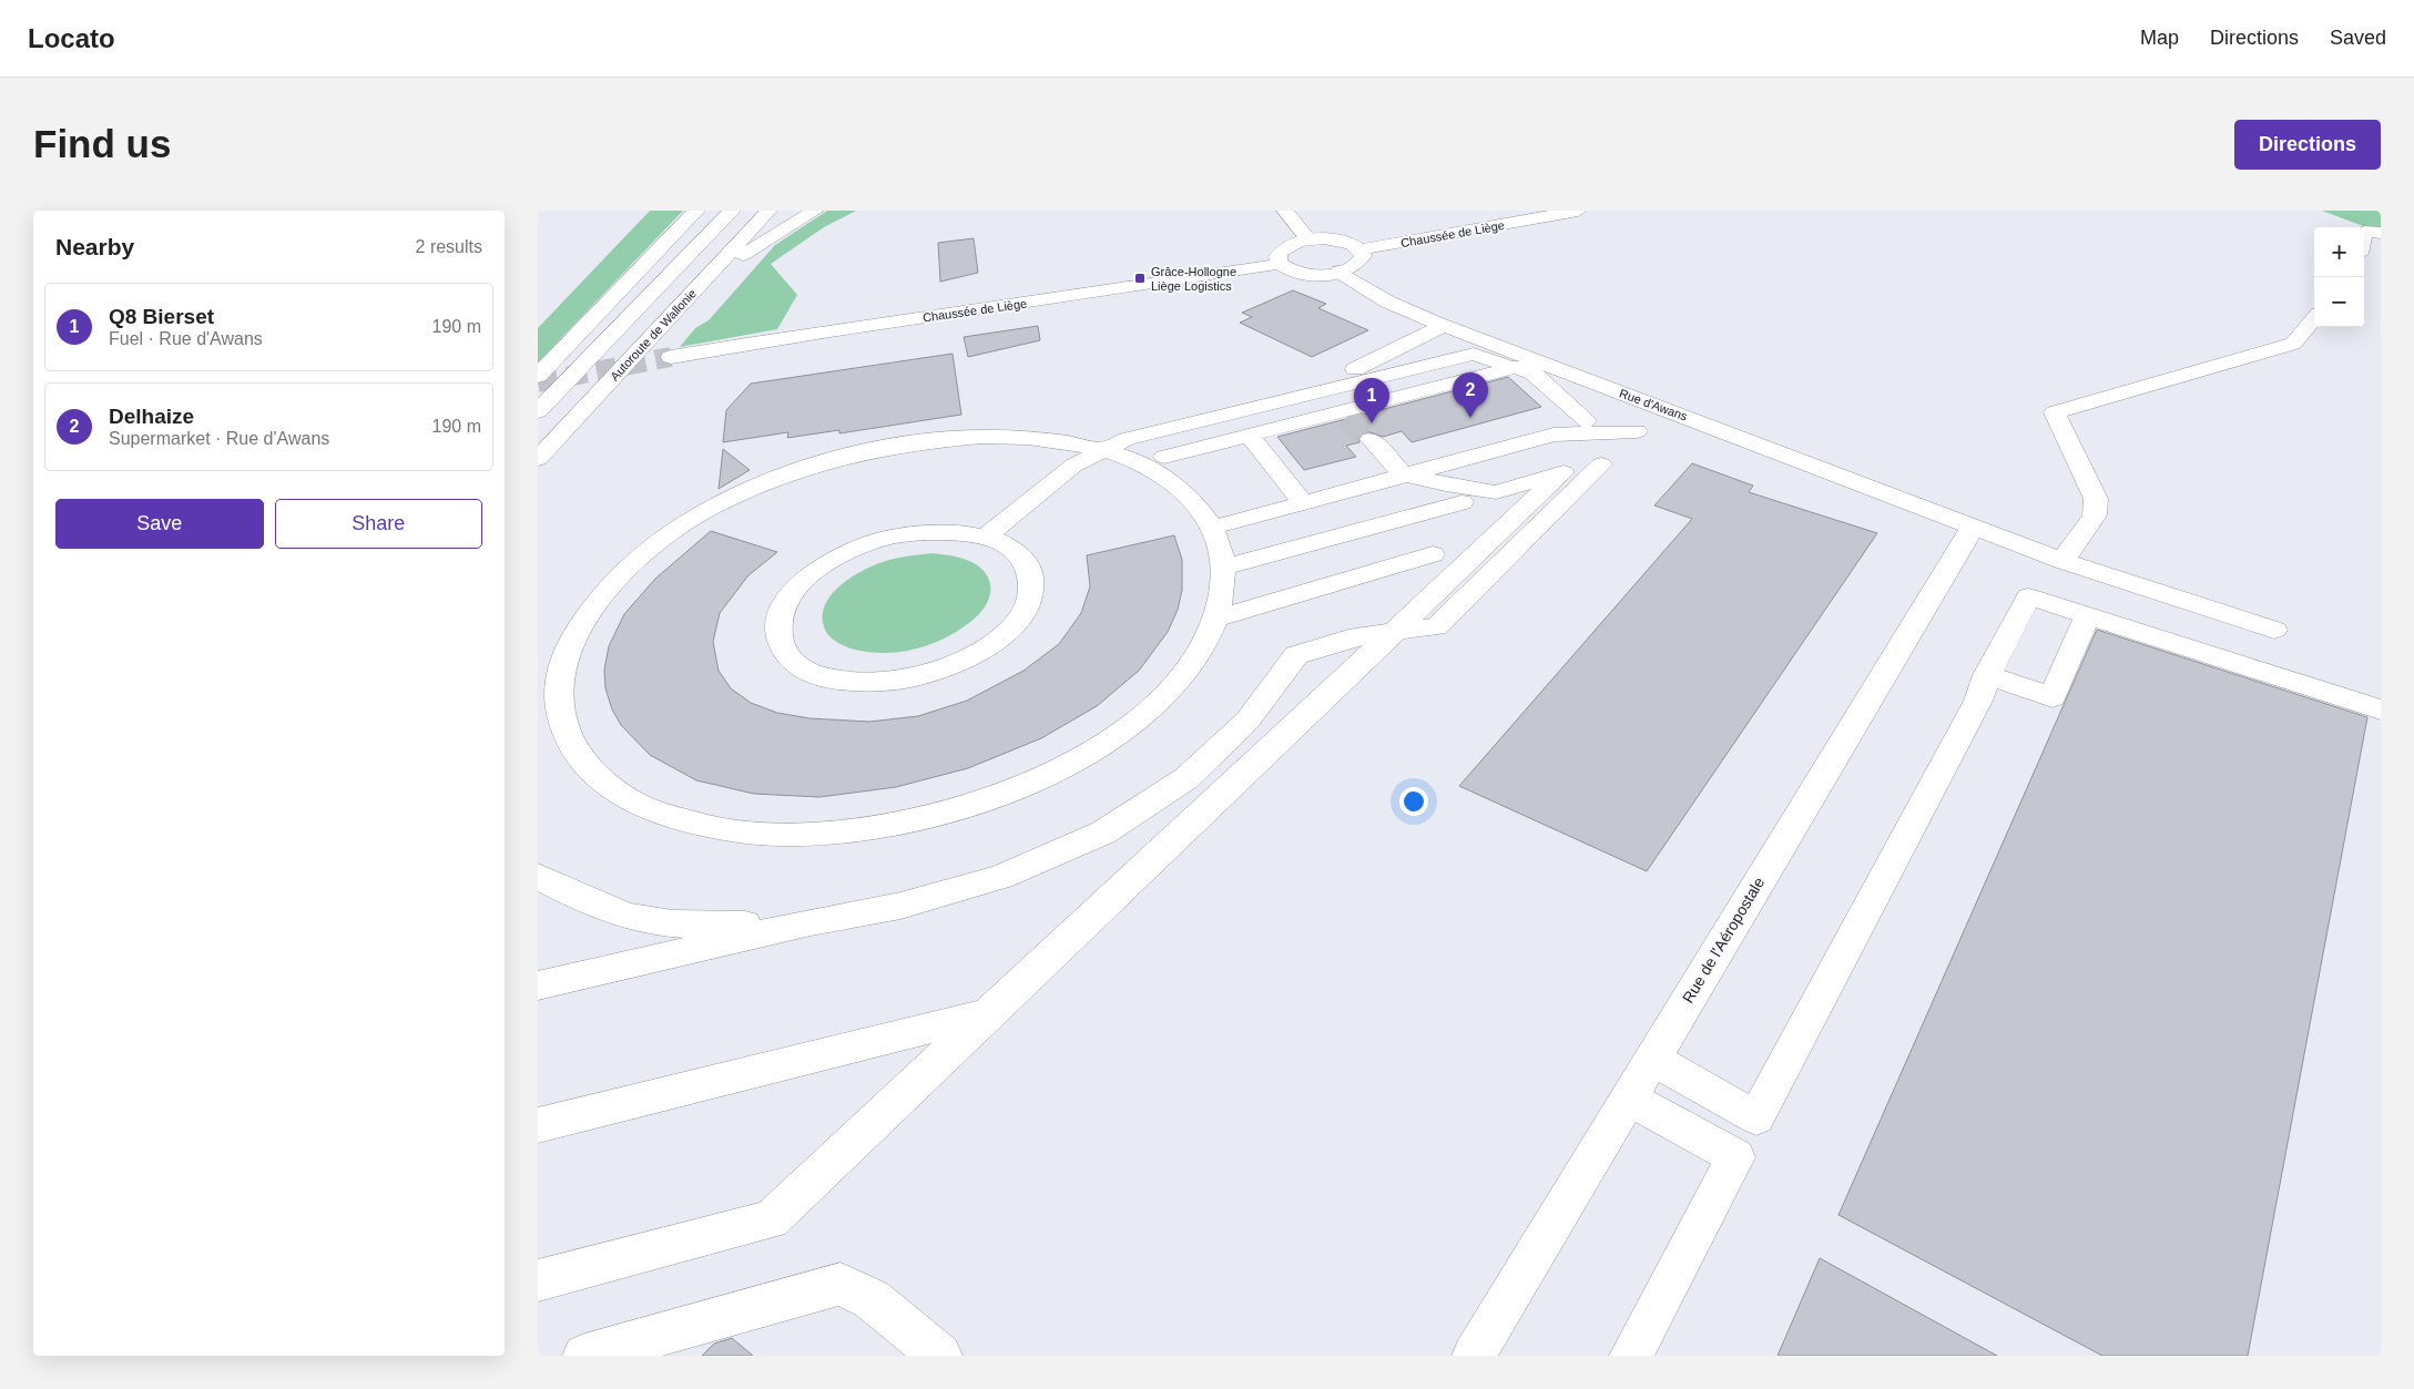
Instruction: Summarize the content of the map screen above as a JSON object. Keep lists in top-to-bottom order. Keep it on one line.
{"streets":{"main road":["Chaussée de Liège","Autoroute de Wallonie","Rue d'Awans","Rue de l'Aéropostale"]},"crossings":[["Rue d'Awans","Rue de l'Aéropostale"]],"places":{"transit":["Grâce-Hollogne Liège Logistics"]},"page":{"header":"Locato","nav":["Map","Directions","Saved"],"buttons":["Directions",["Save","Share"]],"title":"Find us","heading":["Nearby","2 results"],"map_buttons":["+","−"],"list":[{"mark":"1","name":"Q8 Bierset","note":"Fuel · Rue d'Awans","value":"190 m"},{"mark":"2","name":"Delhaize","note":"Supermarket · Rue d'Awans","value":"190 m"}],"pins":["2","1"]}}
